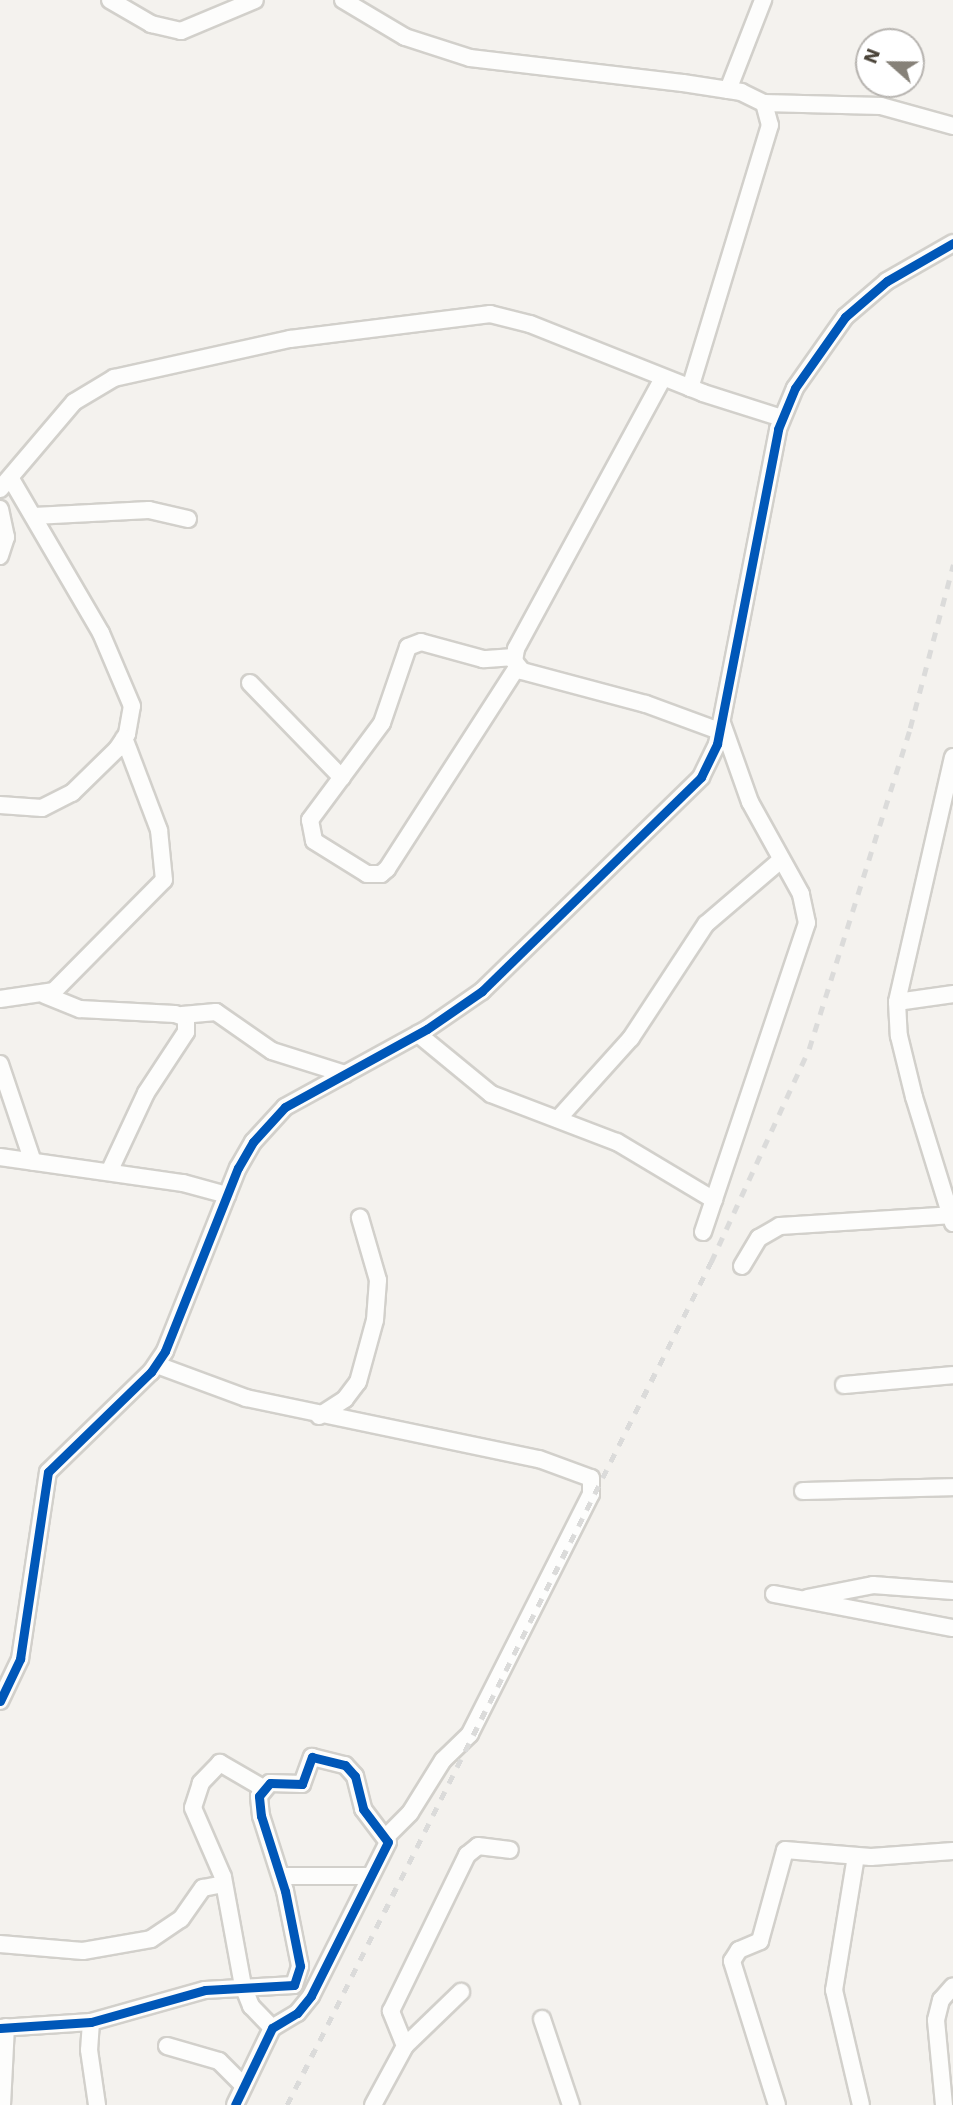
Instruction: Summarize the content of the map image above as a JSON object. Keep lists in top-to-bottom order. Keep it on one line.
{"north":"left"}
